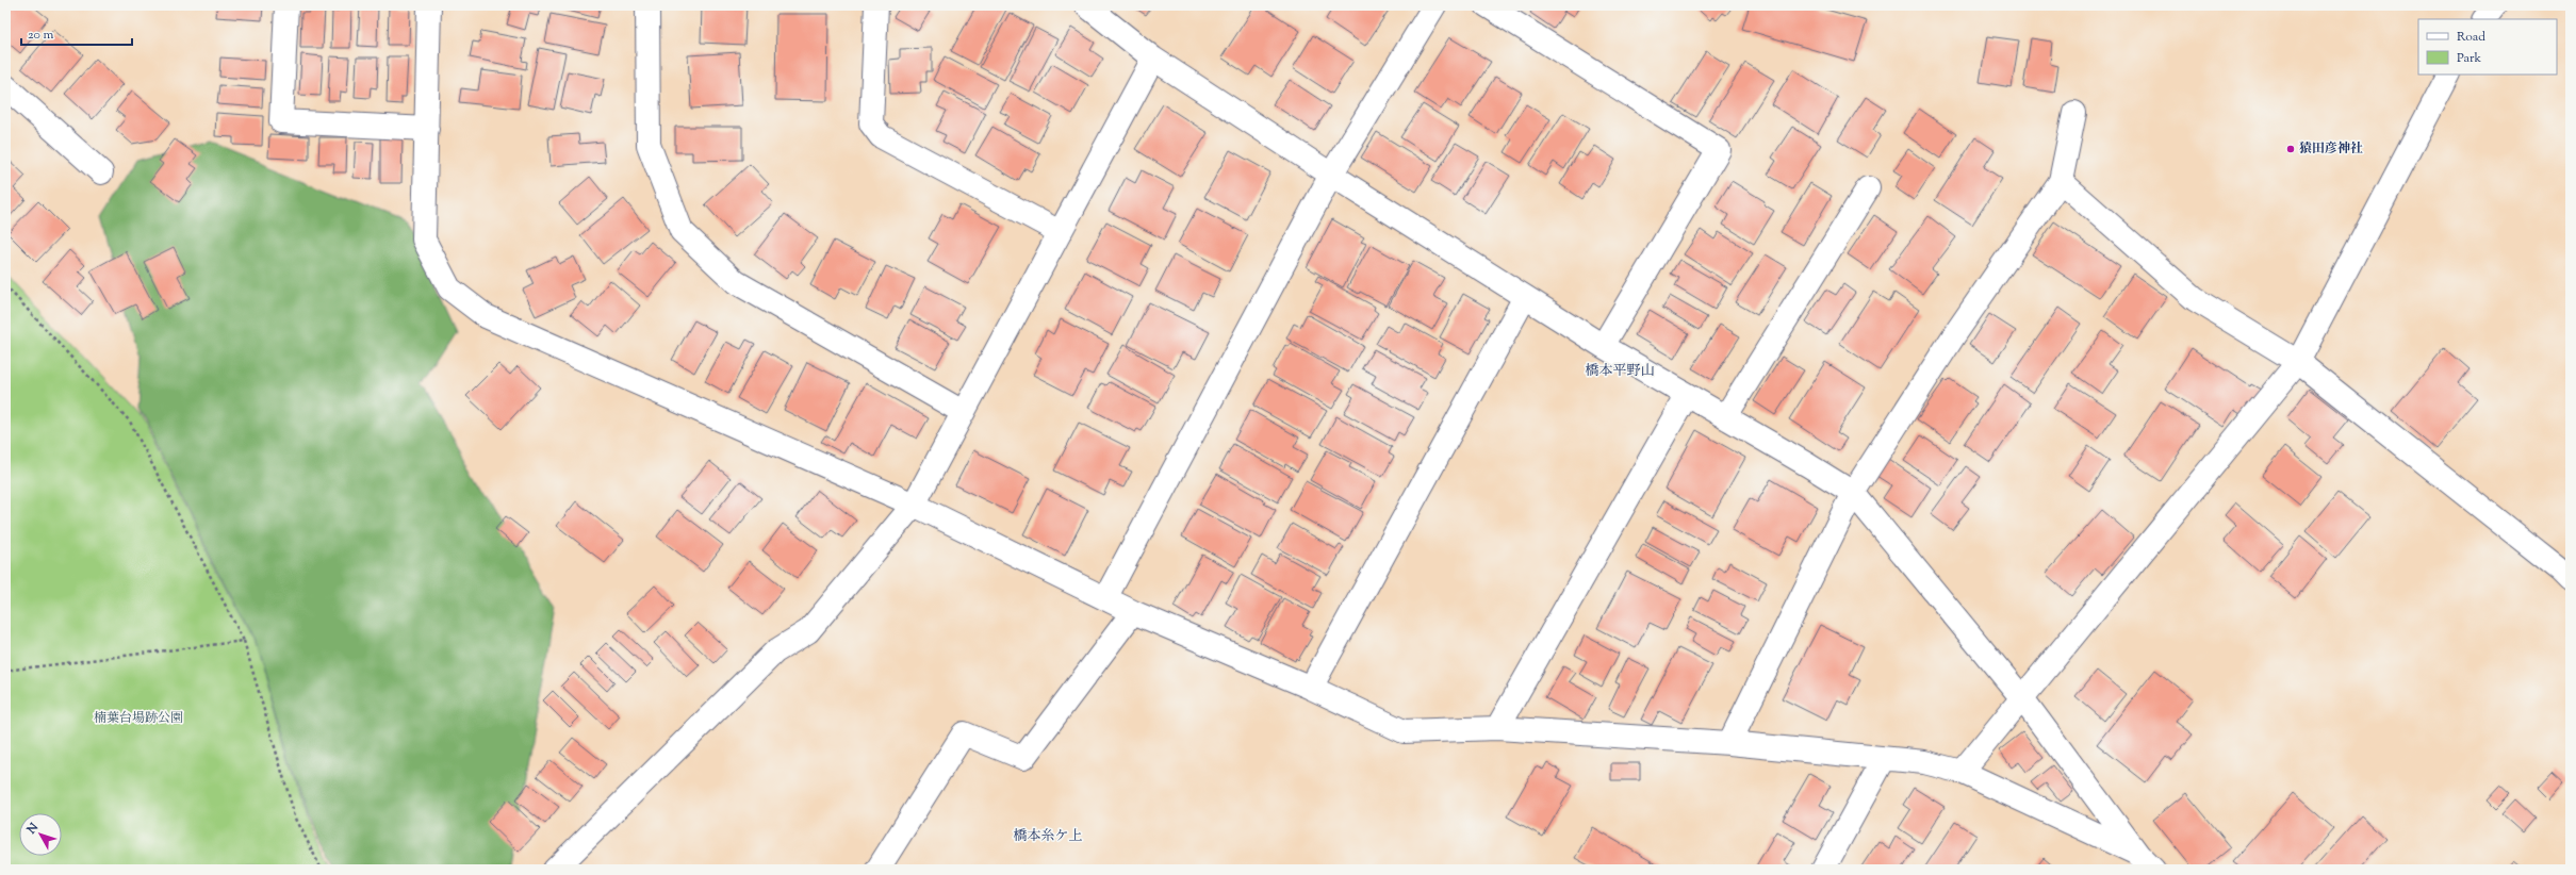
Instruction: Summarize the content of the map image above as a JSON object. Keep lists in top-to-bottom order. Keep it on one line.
{"districts":["橋本平野山","橋本糸ケ上"],"parks":["楠葉台場跡公園"],"places":["猿田彦神社"],"legend":["Road","Park"],"scale_bar":"20 m","north":"top left"}
